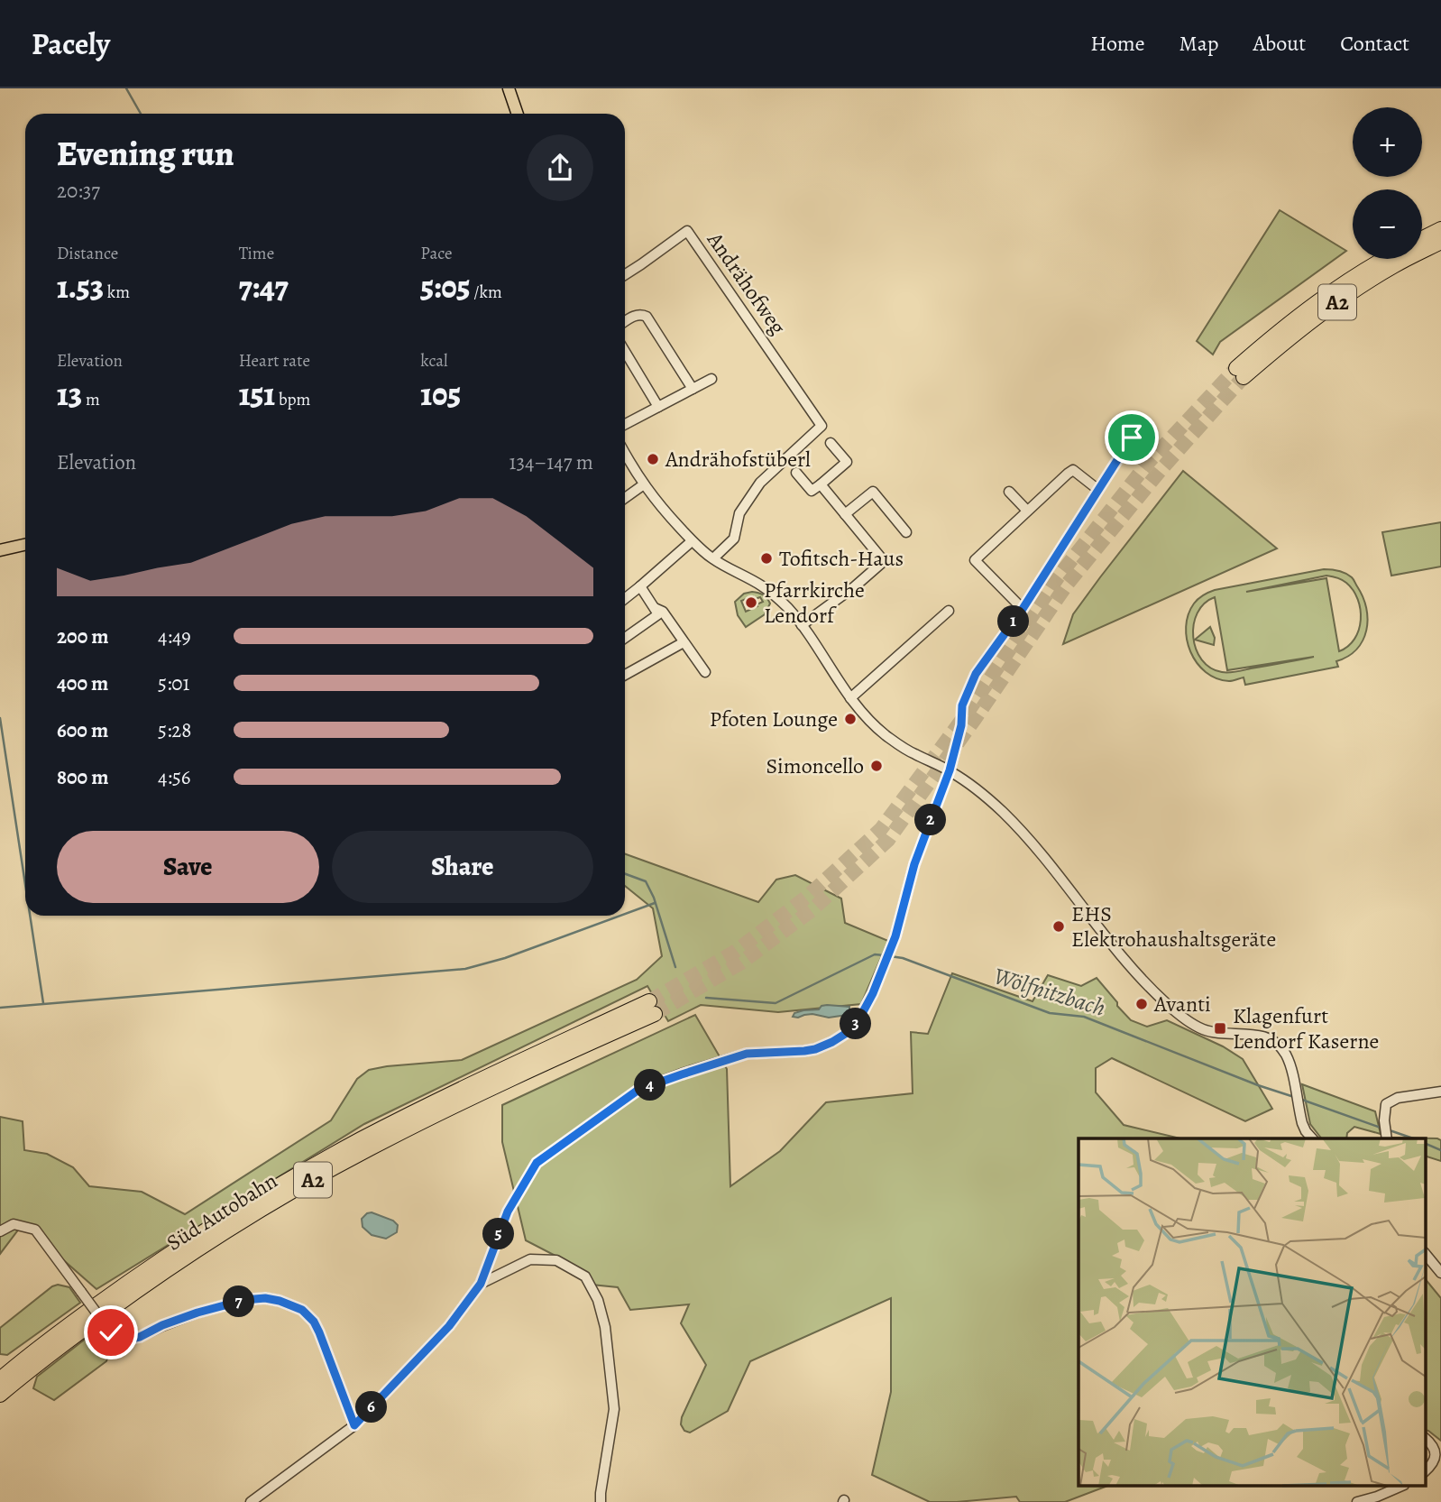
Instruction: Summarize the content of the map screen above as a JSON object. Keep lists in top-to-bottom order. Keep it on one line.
{"streets":{"highway":["A2","Süd Autobahn"],"street":["Andrähofweg"]},"water":["Wölfnitzbach"],"places":{"other":["Andrähofstüberl","Tofitsch-Haus","Pfarrkirche Lendorf","Pfoten Lounge","Simoncello","EHS Elektrohaushaltsgeräte","Avanti"],"transit":["Klagenfurt Lendorf Kaserne"]},"page":{"header":"Pacely","nav":["Home","Map","About","Contact"],"map_buttons":["+","−"],"heading":["Evening run","20:37"],"stats":[["Distance","1.53 km"],["Time","7:47"],["Pace","5:05 /km"],["Elevation","13 m"],["Heart rate","151 bpm"],["kcal","105"]],"chart":["Elevation","134–147 m"],"pins":["1","2","3","4","5","7","6"],"list":[{"name":"200 m","note":"4:49"},{"name":"400 m","note":"5:01"},{"name":"600 m","note":"5:28"},{"name":"800 m","note":"4:56"}],"buttons":["Save","Share"]}}
